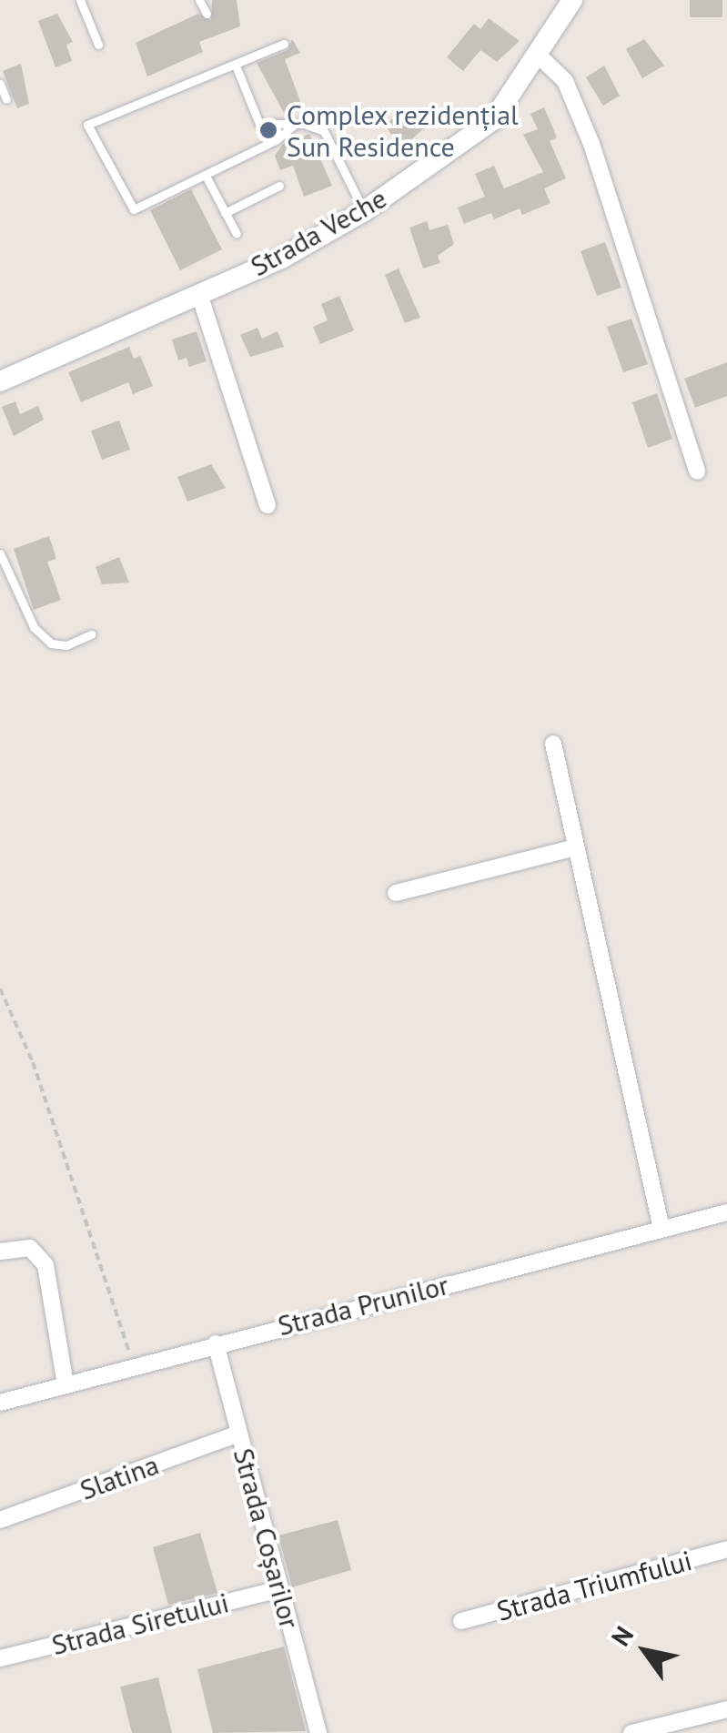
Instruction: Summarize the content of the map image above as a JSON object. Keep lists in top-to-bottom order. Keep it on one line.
{"streets":{"street":["Strada Veche","Strada Prunilor","Slatina","Strada Coșarilor","Strada Triumfului","Strada Siretului"]},"crossings":[["Strada Prunilor","Strada Coșarilor"],["Slatina","Strada Coșarilor"],["Strada Coșarilor","Strada Siretului"]],"places":["Complex rezidențial Sun Residence"],"north":"top left"}
